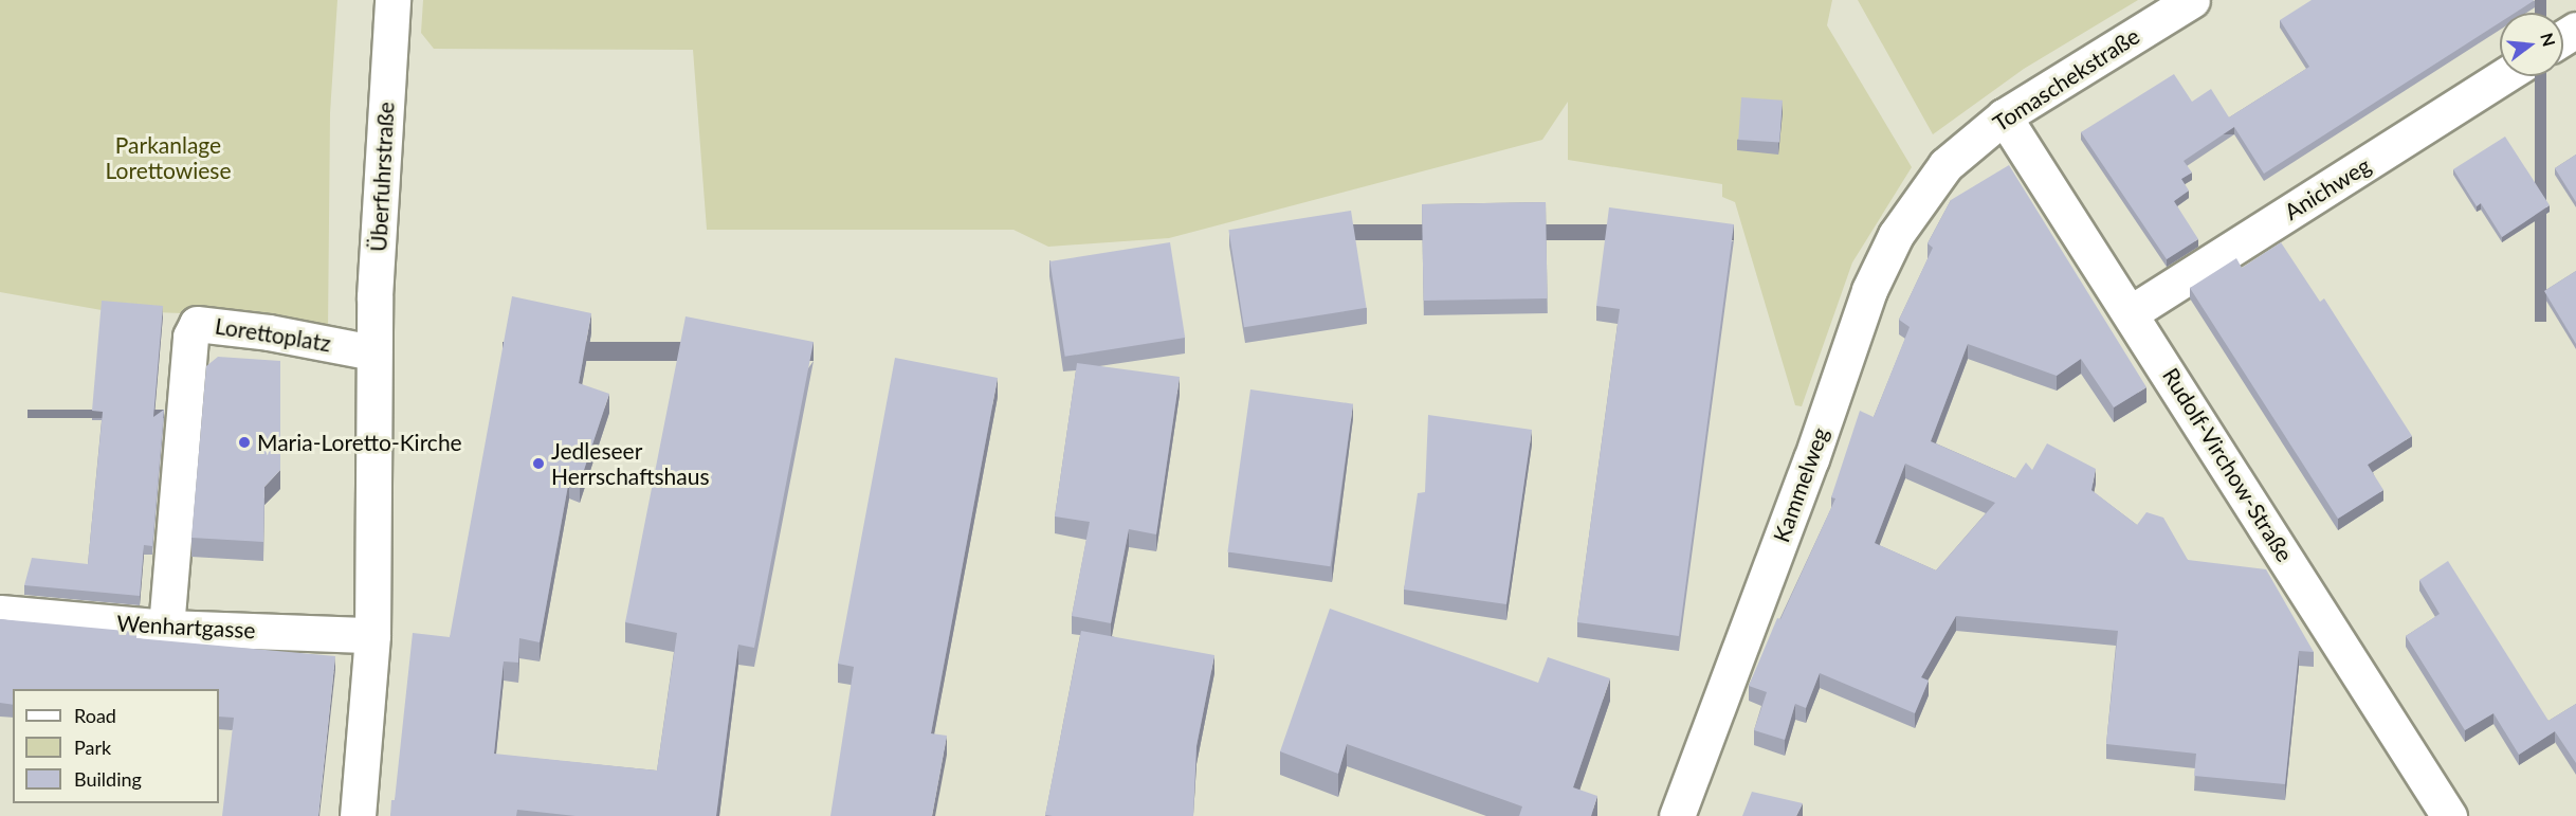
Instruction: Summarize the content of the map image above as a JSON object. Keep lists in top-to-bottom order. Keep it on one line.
{"streets":{"street":["Tomaschekstraße","Überfuhrstraße","Anichweg","Lorettoplatz","Rudolf-Virchow-Straße","Kammelweg","Wenhartgasse"]},"crossings":[["Tomaschekstraße","Rudolf-Virchow-Straße"],["Tomaschekstraße","Kammelweg"],["Überfuhrstraße","Lorettoplatz"],["Anichweg","Rudolf-Virchow-Straße"],["Lorettoplatz","Wenhartgasse"]],"parks":["Parkanlage Lorettowiese"],"places":["Maria-Loretto-Kirche","Jedleseer Herrschaftshaus"],"legend":["Road","Park","Building"],"north":"right"}
